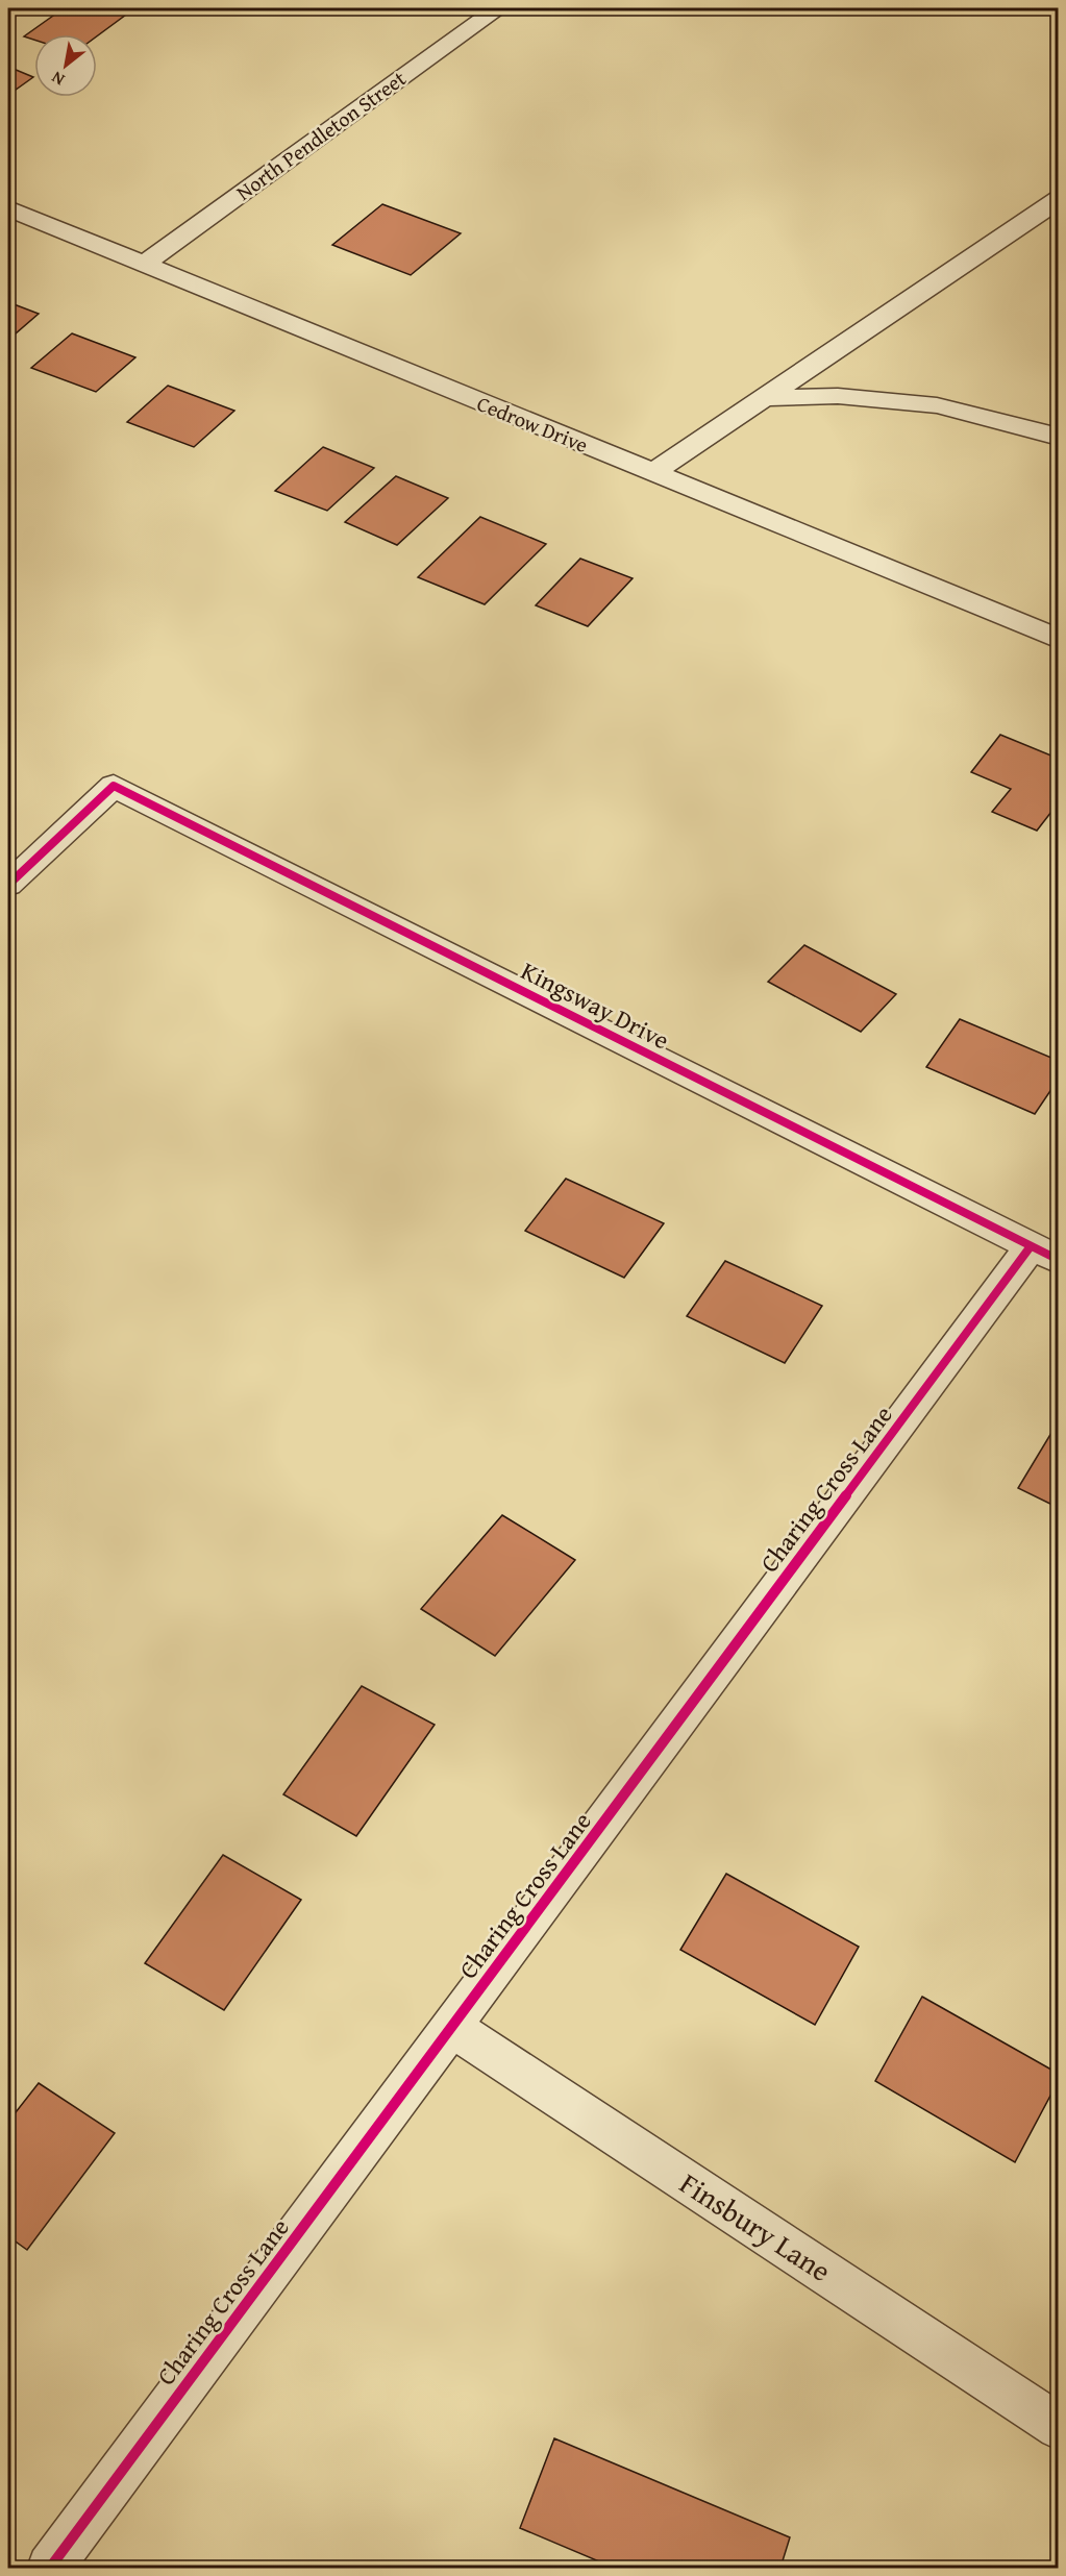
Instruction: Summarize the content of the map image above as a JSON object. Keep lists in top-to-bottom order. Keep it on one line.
{"streets":{"street":["North Pendleton Street","Cedrow Drive","Kingsway Drive","Charing Cross Lane","Finsbury Lane"]},"crossings":[["North Pendleton Street","Cedrow Drive"],["Kingsway Drive","Charing Cross Lane"],["Charing Cross Lane","Finsbury Lane"]],"north":"bottom left"}
